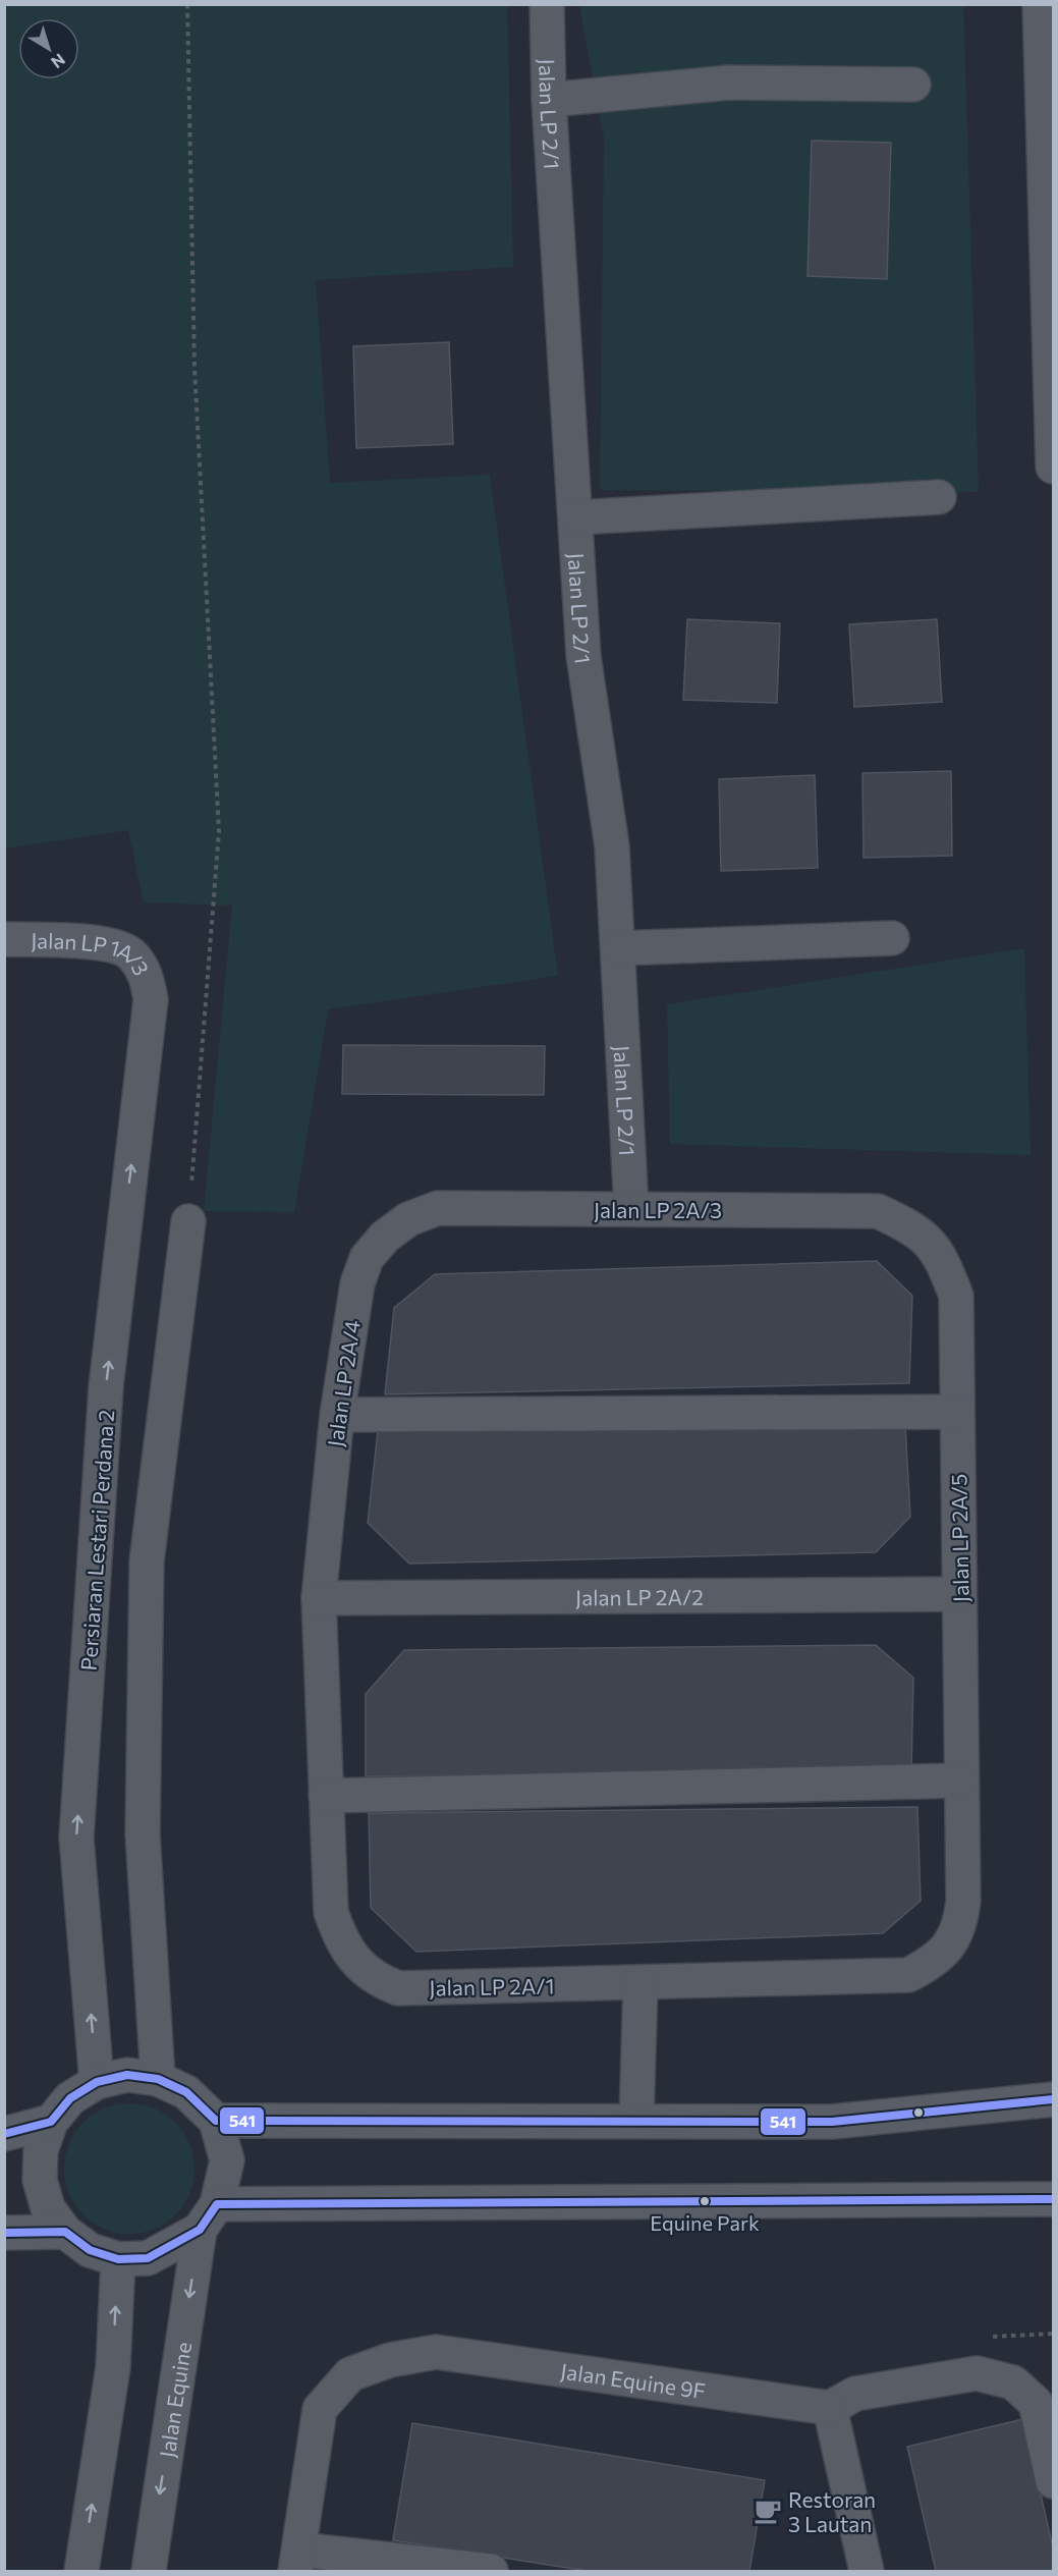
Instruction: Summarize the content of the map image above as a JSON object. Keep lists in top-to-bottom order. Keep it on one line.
{"streets":{"street":["Jalan LP 2/1","Jalan LP 1A/3","Jalan LP 2A/3","Jalan LP 2A/4","Jalan LP 2A/5","Persiaran Lestari Perdana 2","Jalan LP 2A/2","Jalan LP 2A/1","Jalan Equine 9F","Jalan Equine"]},"crossings":[["Jalan LP 2/1","Jalan LP 2A/3"],["Jalan LP 1A/3","Persiaran Lestari Perdana 2"],["Jalan LP 2A/3","Jalan LP 2A/4"],["Jalan LP 2A/3","Jalan LP 2A/5"],["Jalan LP 2A/4","Jalan LP 2A/2"],["Jalan LP 2A/4","Jalan LP 2A/1"],["Jalan LP 2A/5","Jalan LP 2A/2"],["Jalan LP 2A/5","Jalan LP 2A/1"],["Persiaran Lestari Perdana 2","Jalan Equine"],["Jalan LP 2A/2","Jalan LP 2A/1"]],"places":{"other":["Equine Park"],"cafe":["Restoran 3 Lautan"]},"lines":["transit line 541"],"north":"bottom right"}
